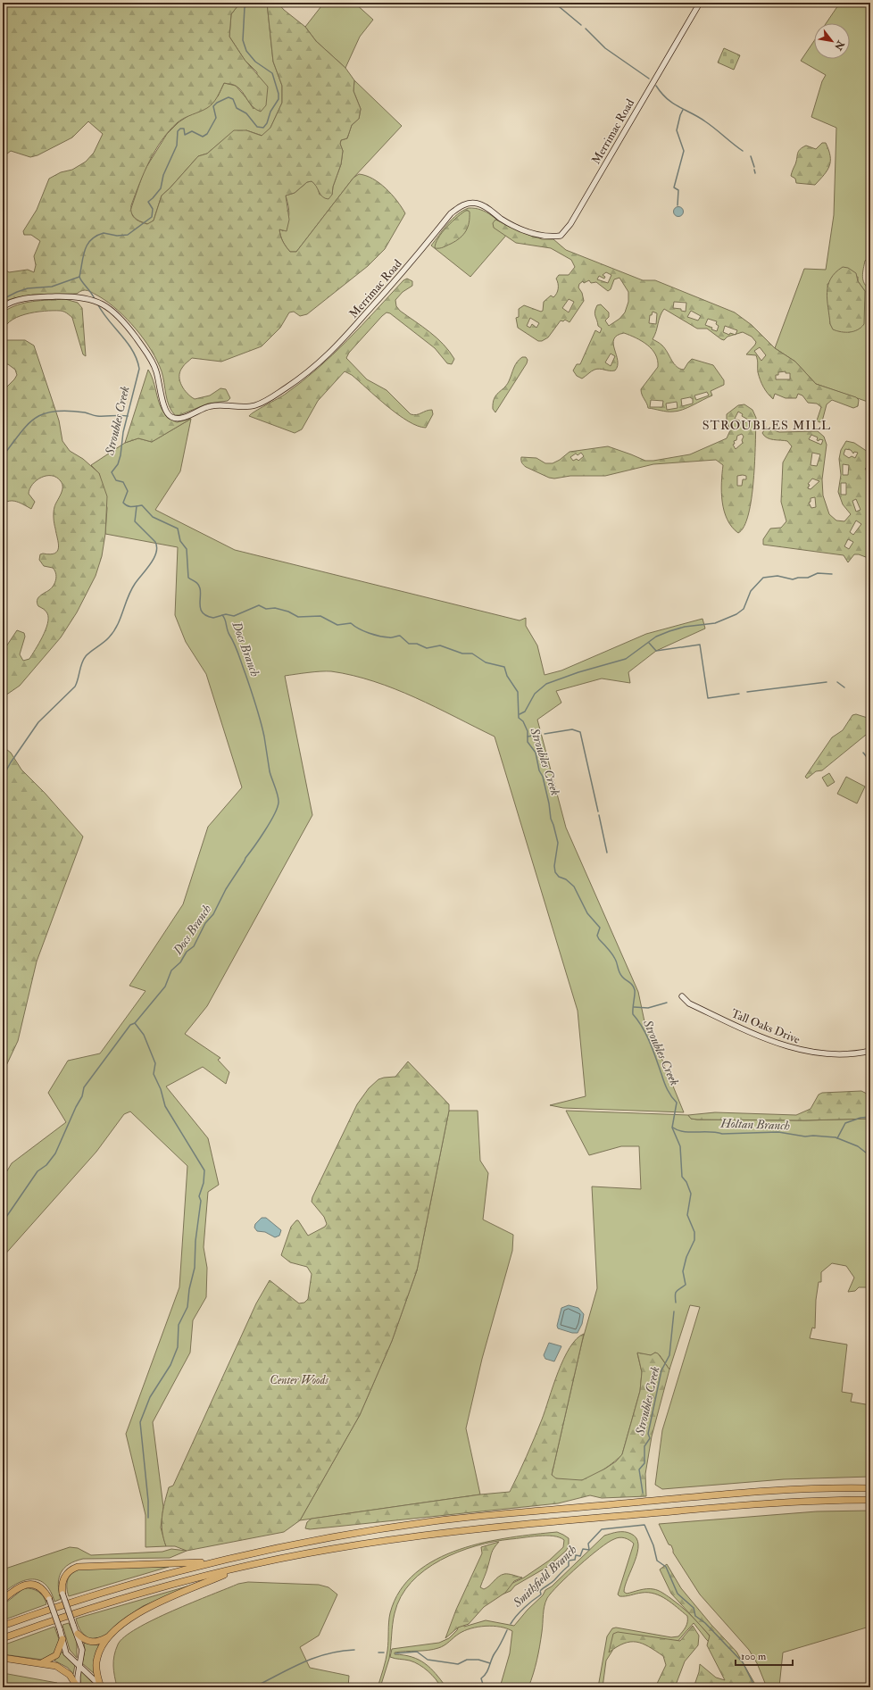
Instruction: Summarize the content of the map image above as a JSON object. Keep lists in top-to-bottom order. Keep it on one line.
{"streets":{"street":["Merrimac Road","Tall Oaks Drive"]},"districts":["STROUBLES MILL"],"water":["Stroubles Creek","Docs Branch","Holtan Branch","Smithfield Branch"],"parks":["Center Woods"],"scale_bar":"100 m","north":"bottom right"}
